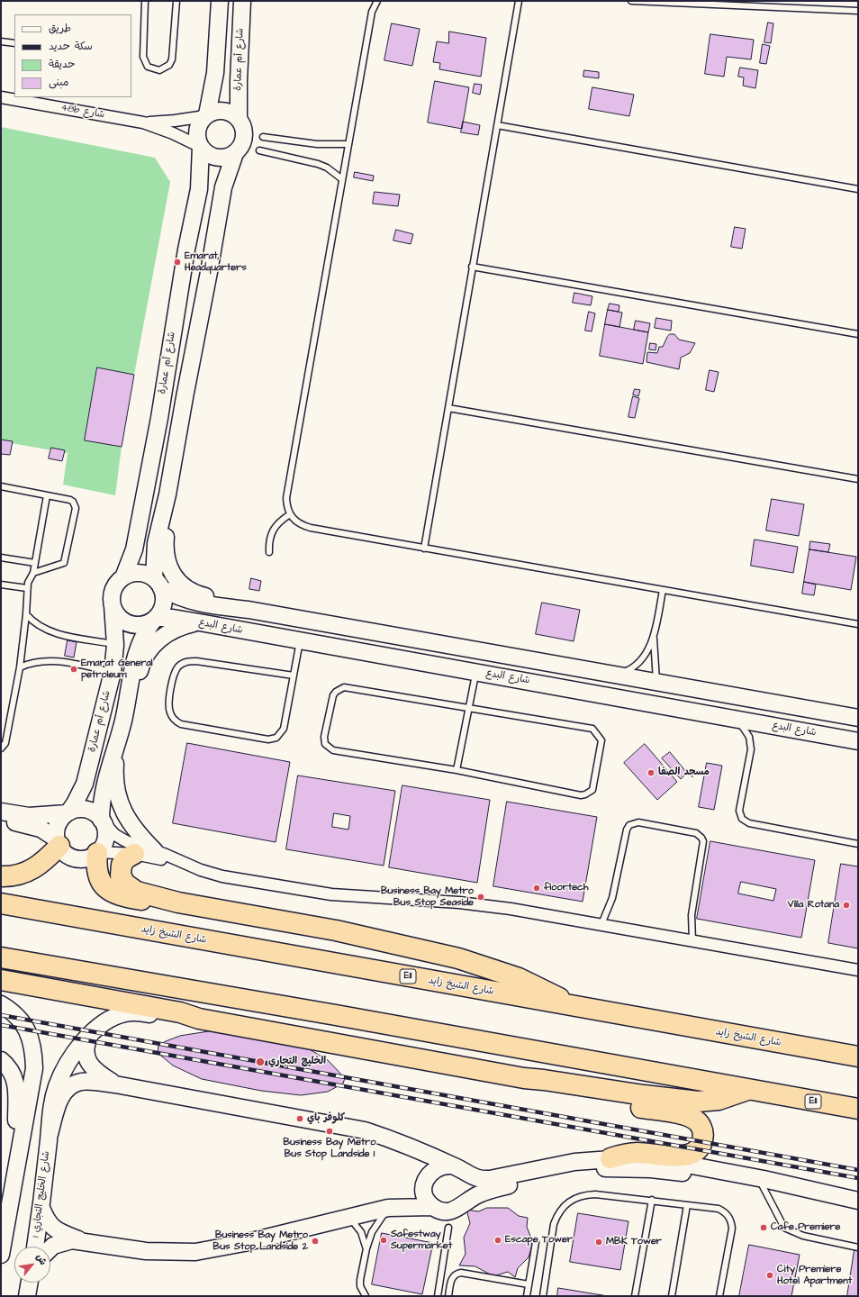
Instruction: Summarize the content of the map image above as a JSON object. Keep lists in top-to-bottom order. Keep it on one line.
{"streets":{"highway":["شارع الشيخ زايد","E11"],"street":["شارع أم عمارة","48b شارع","شارع البدع","شارع الخليج التجاري 1"]},"crossings":[["شارع أم عمارة","48b شارع"],["شارع أم عمارة","شارع البدع"]],"places":["Emarat, Headquarters","Emarat General petroleum","مسجد الصفا","floortech","Business Bay Metro Bus Stop Seaside","Villa Rotana","الخليج التجاري","كلوفر باي","Business Bay Metro Bus Stop Landside 1","Cafe Premiere","Safestway Supermarket","Escape Tower","Business Bay Metro Bus Stop Landside 2","MBK Tower","City Premiere Hotel Apartment"],"legend":["طريق","سكة حديد","حديقة","مبنى"],"north":"top right"}
